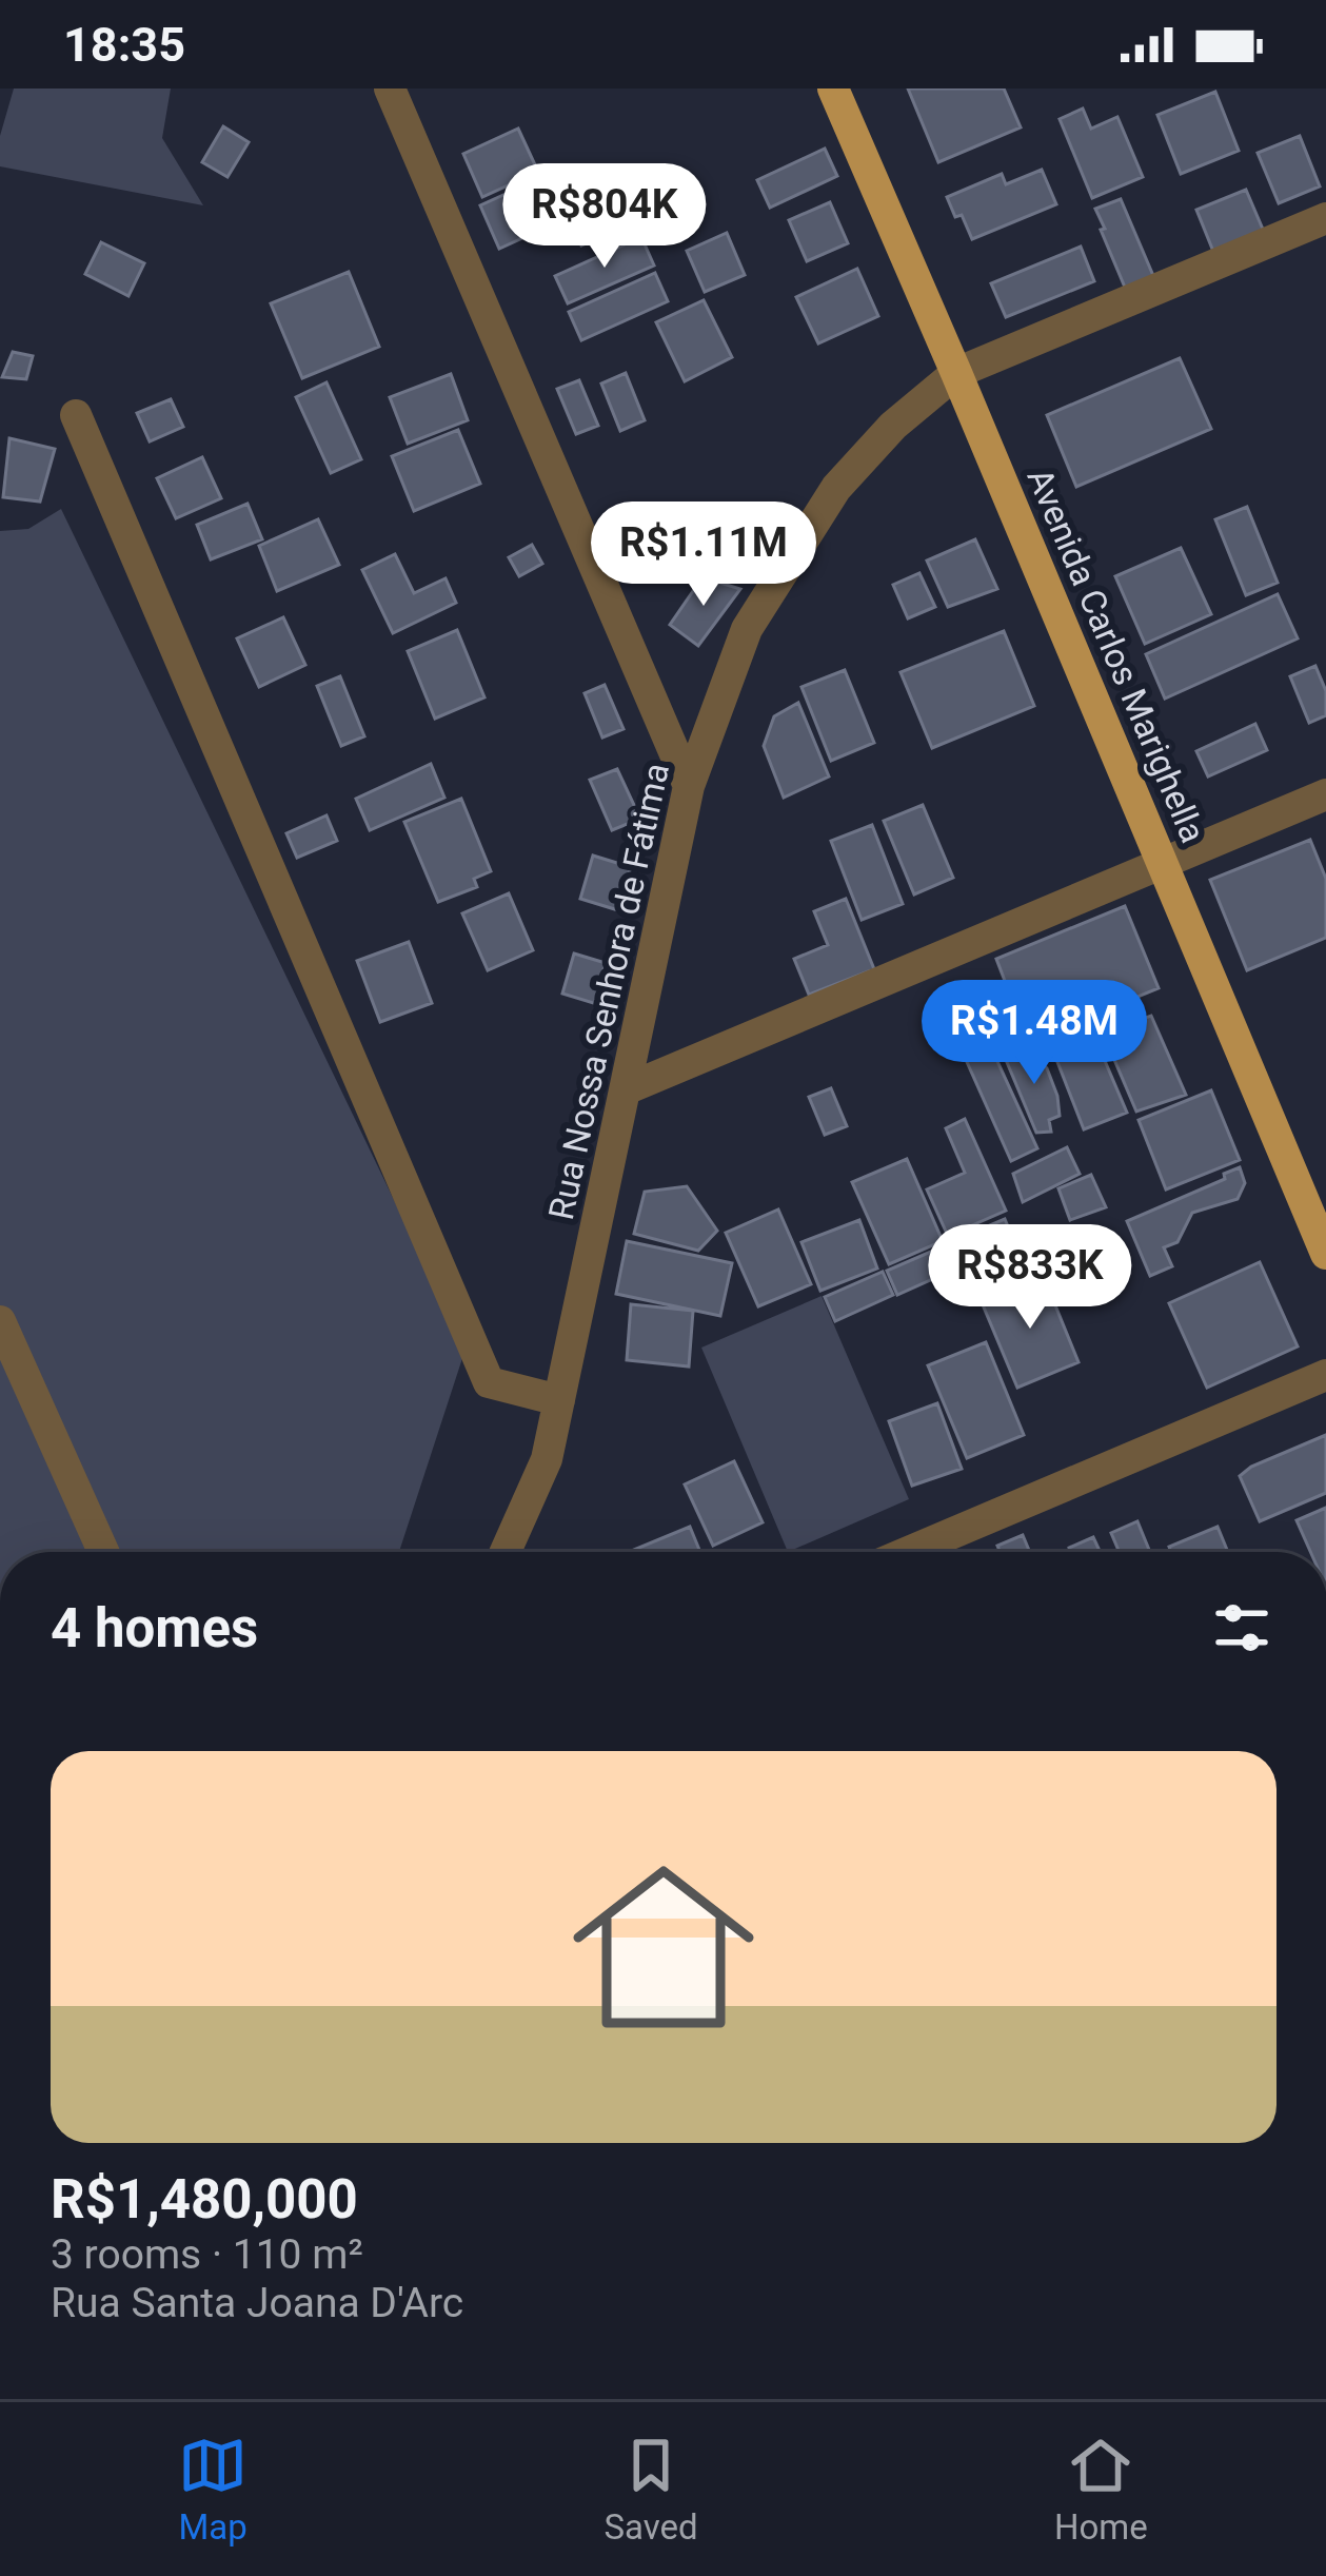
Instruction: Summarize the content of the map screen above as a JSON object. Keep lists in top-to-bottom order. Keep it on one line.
{"streets":{"main road":["Avenida Carlos Marighella"],"street":["Rua Nossa Senhora de Fátima"]},"crossings":[["Avenida Carlos Marighella","Rua Nossa Senhora de Fátima"]],"page":{"status":"18:35","price":["R$804K","R$1.11M","R$1.48M","R$833K"],"heading":"4 homes","list":[{"name":"R$1,480,000","note":"3 rooms · 110 m² · Rua Santa Joana D'Arc"}],"tabs":["Map","Saved","Home"]}}
